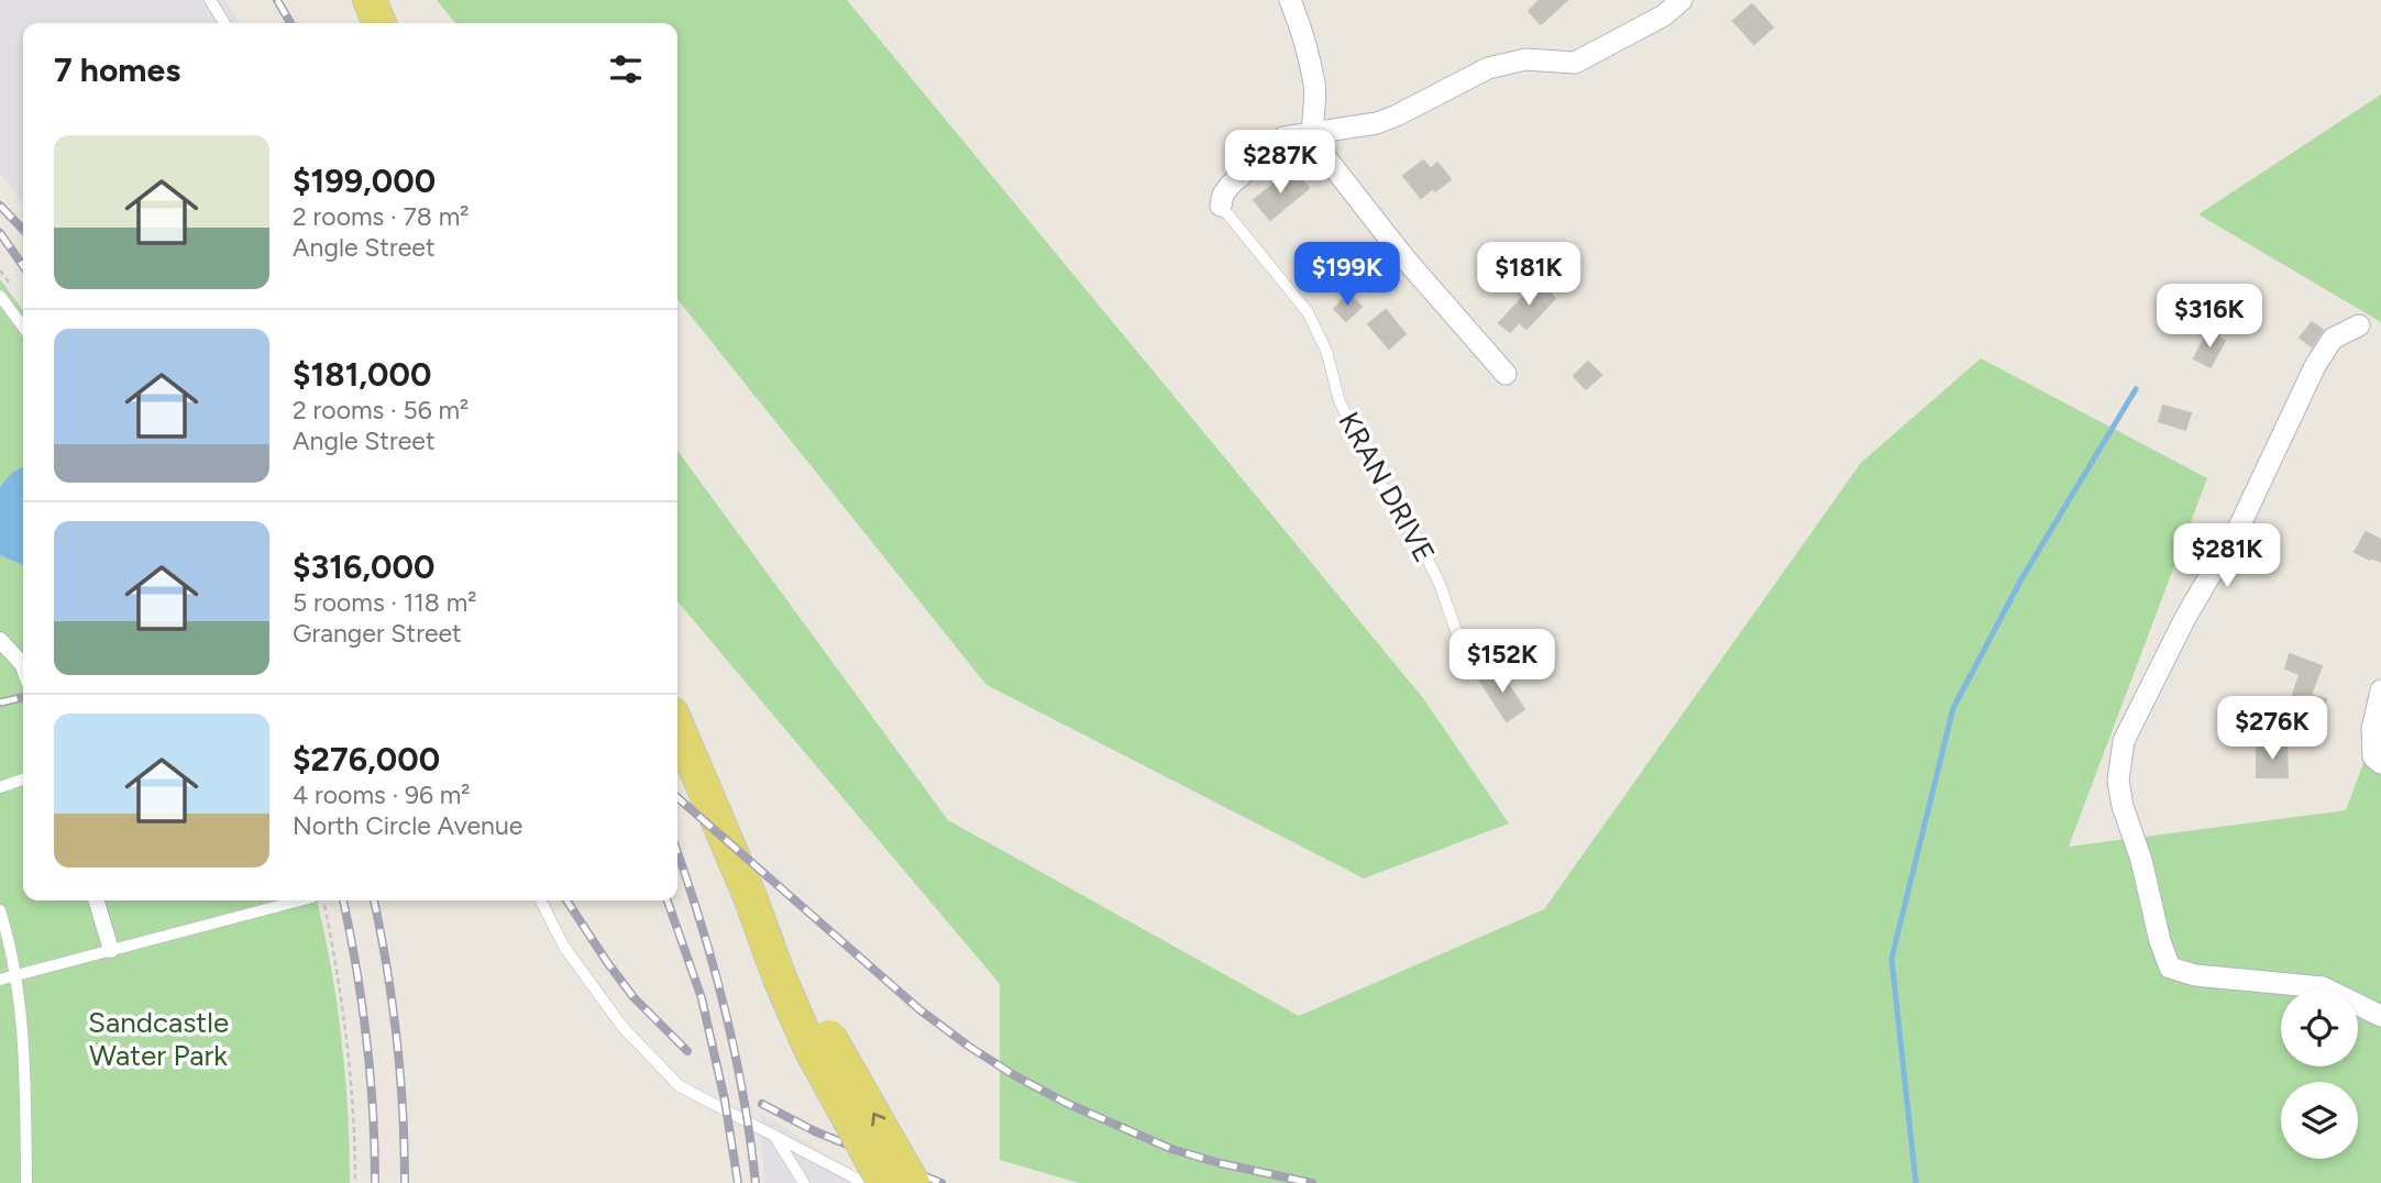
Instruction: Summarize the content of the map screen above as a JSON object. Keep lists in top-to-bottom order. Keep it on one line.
{"streets":{"lane":["KRAN DRIVE"]},"parks":["Sandcastle Water Park"],"page":{"heading":"7 homes","list":[{"name":"$199,000","note":"2 rooms · 78 m² · Angle Street"},{"name":"$181,000","note":"2 rooms · 56 m² · Angle Street"},{"name":"$316,000","note":"5 rooms · 118 m² · Granger Street"},{"name":"$276,000","note":"4 rooms · 96 m² · North Circle Avenue"}],"price":["$287K","$199K","$181K","$316K","$281K","$152K","$276K"]}}
